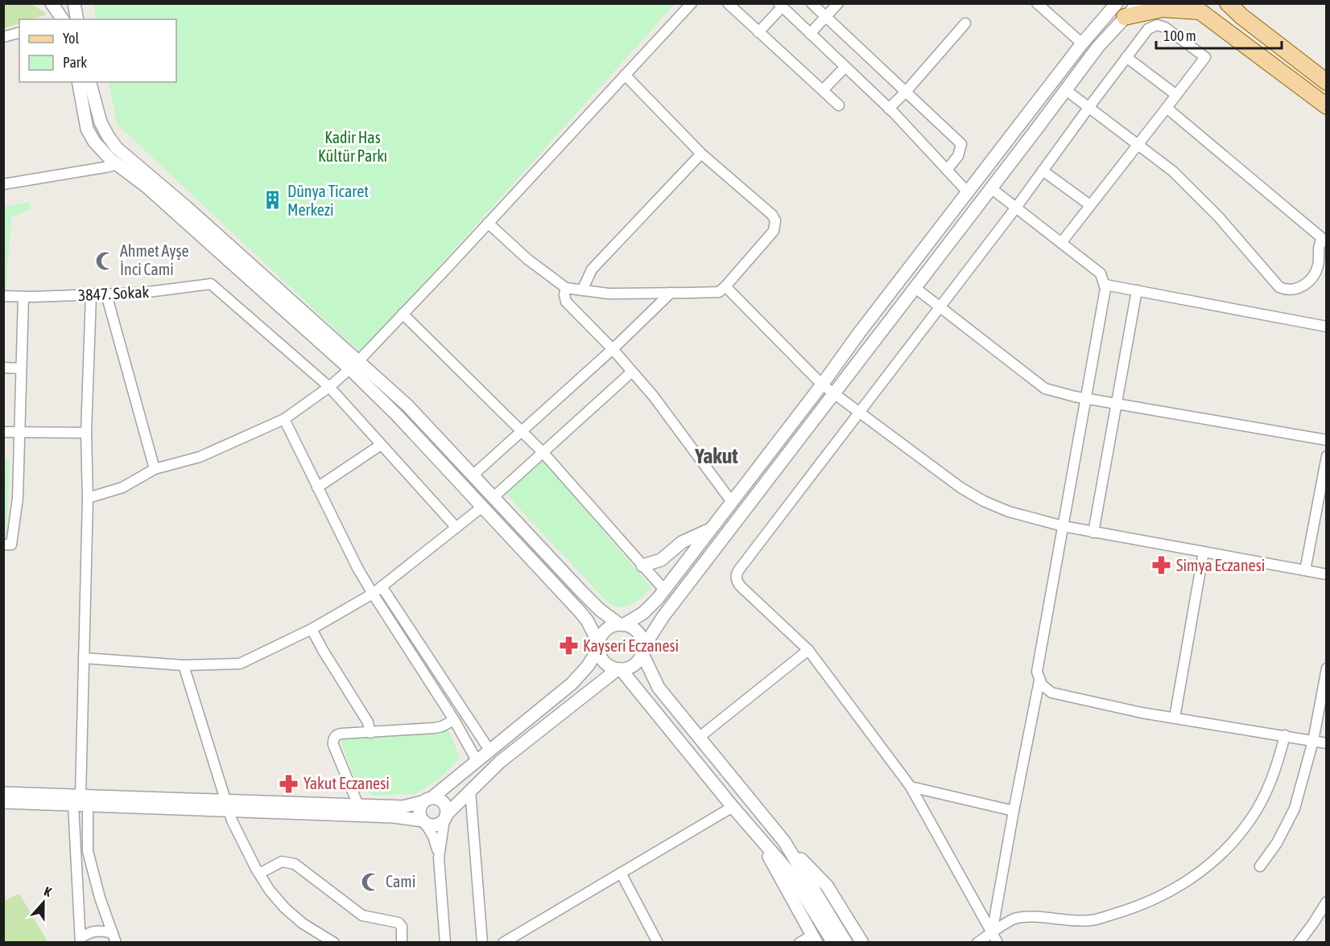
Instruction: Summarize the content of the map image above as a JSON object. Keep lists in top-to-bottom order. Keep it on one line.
{"streets":{"street":["3847. Sokak"]},"districts":["Yakut"],"parks":["Kadir Has Kültür Parkı"],"places":{"building":["Dünya Ticaret Merkezi"],"mosque":["Ahmet Ayşe İnci Cami","Cami"],"pharmacy":["Simya Eczanesi","Kayseri Eczanesi","Yakut Eczanesi"]},"legend":["Yol","Park"],"scale_bar":"100 m","north":"top"}
